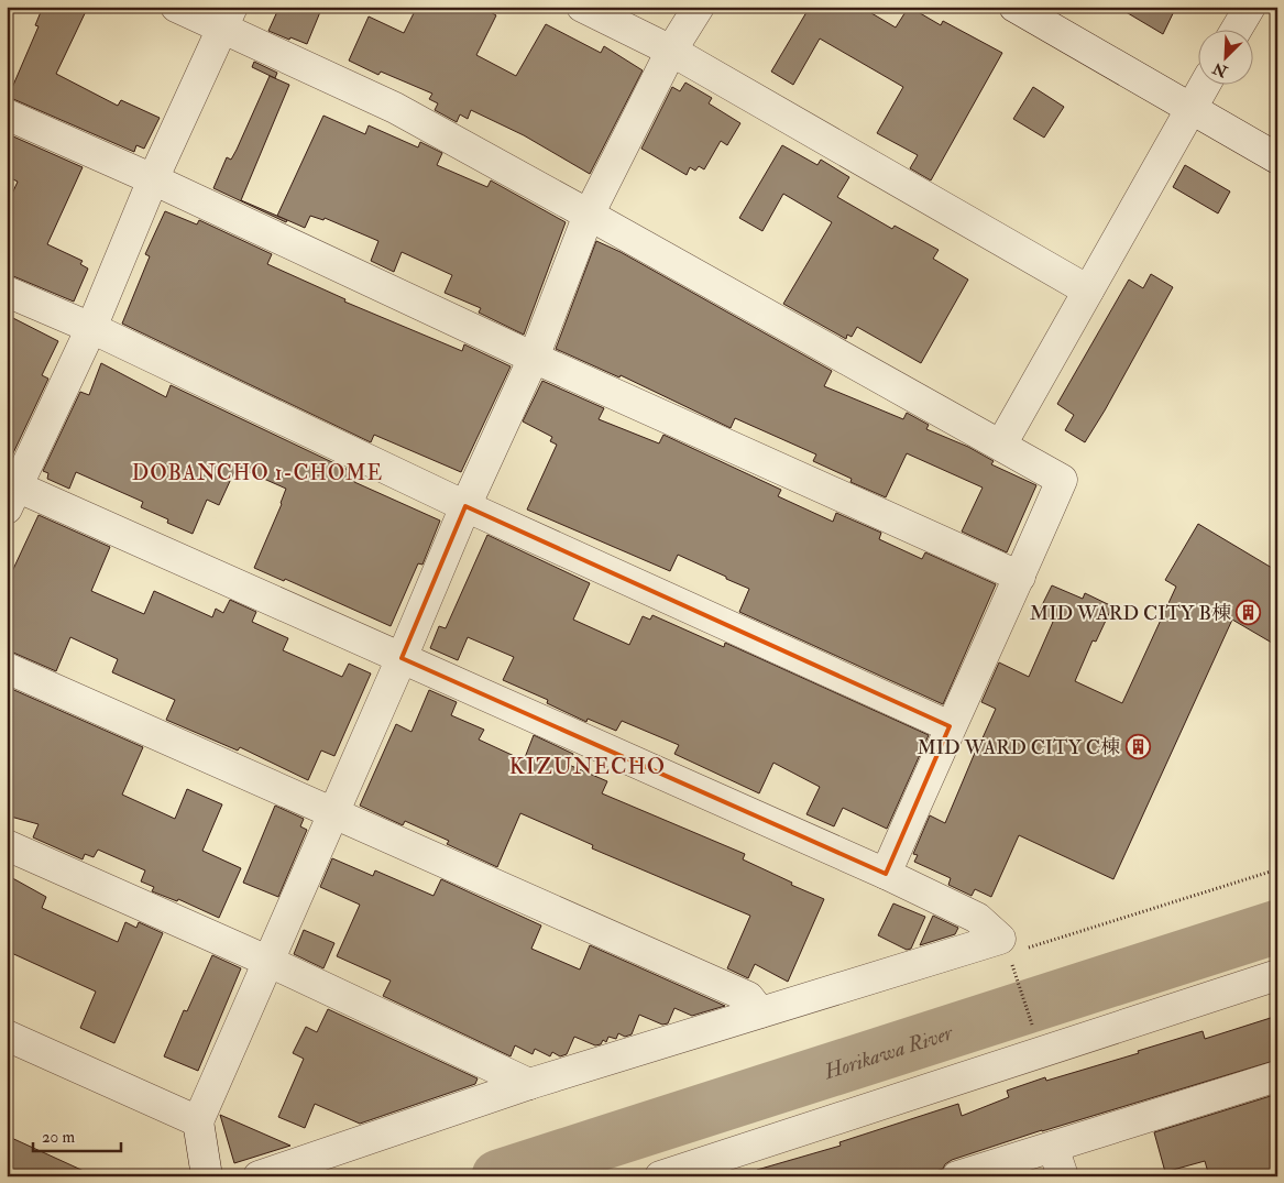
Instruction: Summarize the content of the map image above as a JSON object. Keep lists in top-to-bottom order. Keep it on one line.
{"districts":["DOBANCHO 1-CHOME","KIZUNECHO"],"water":["Horikawa River"],"places":{"building":["MID WARD CITY B棟","MID WARD CITY C棟"]},"scale_bar":"20 m","north":"bottom left"}
